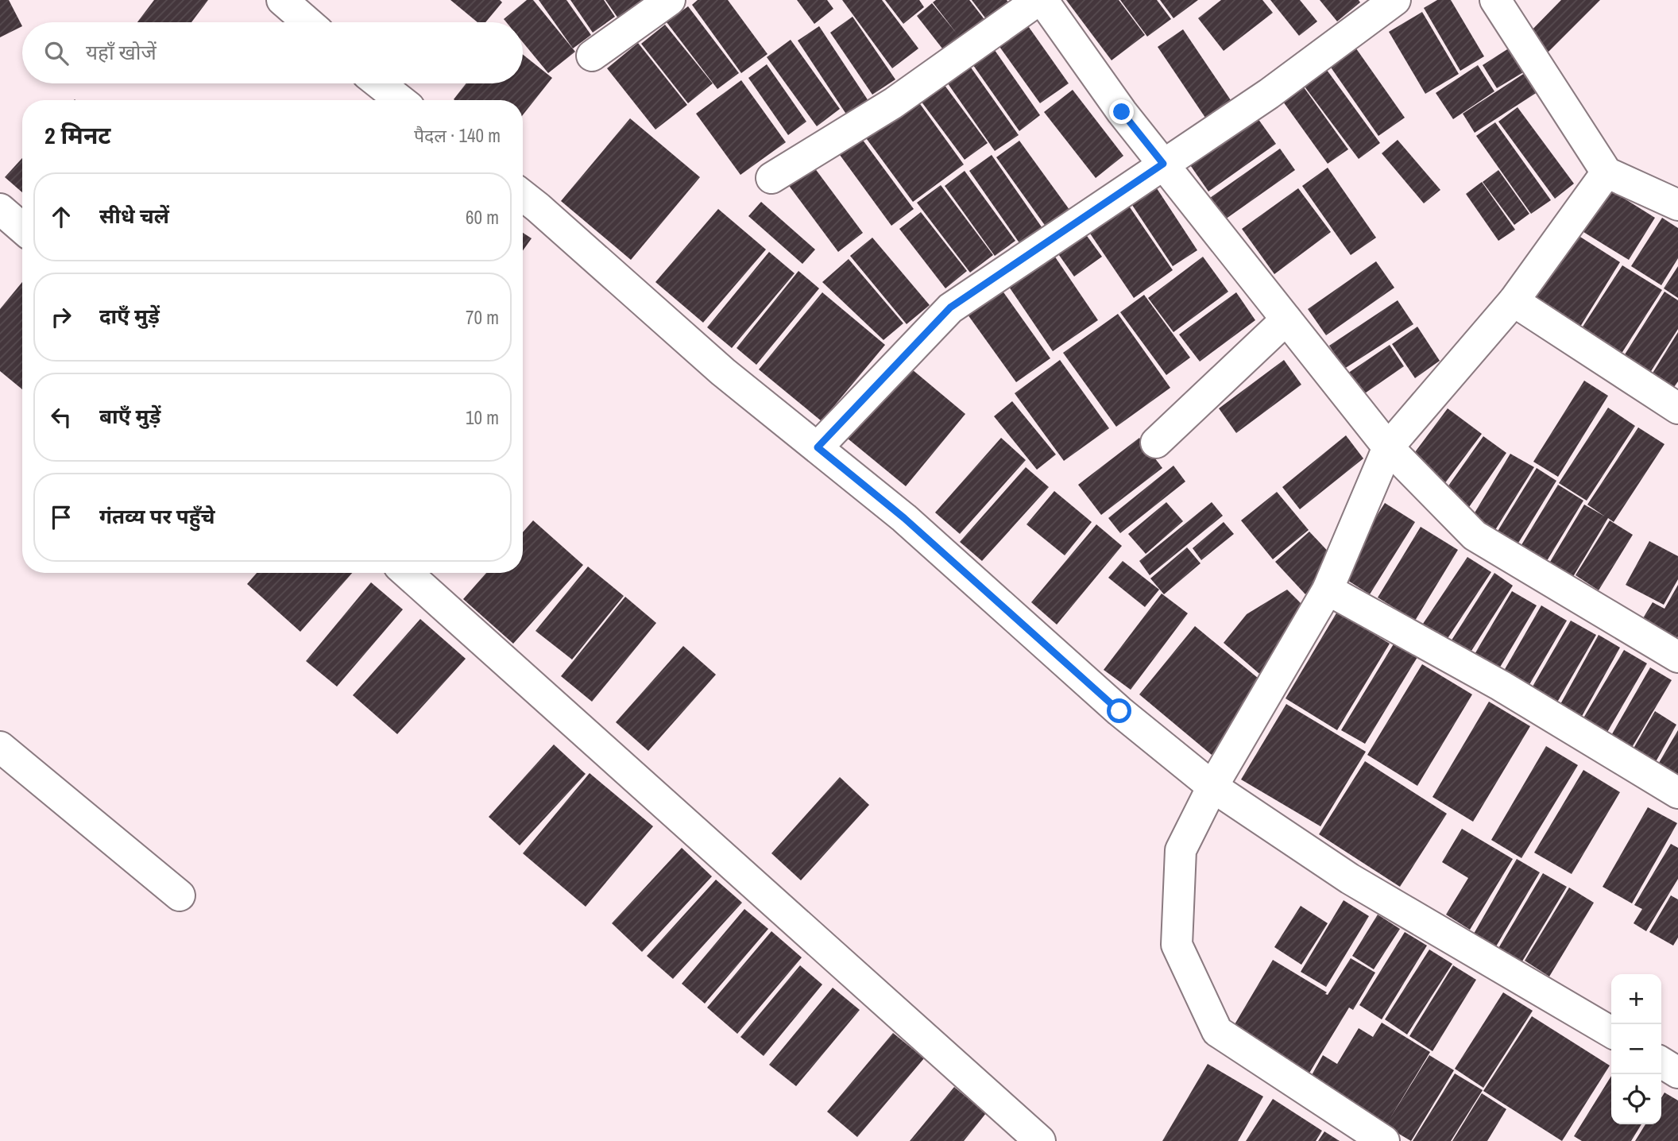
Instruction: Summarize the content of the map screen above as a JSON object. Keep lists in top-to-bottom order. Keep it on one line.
{"page":{"search":"यहाँ खोजें","heading":["2 मिनट","पैदल · 140 m"],"list":[["सीधे चलें","60 m"],["दाएँ मुड़ें","70 m"],["बाएँ मुड़ें","10 m"],"गंतव्य पर पहुँचे"],"map_buttons":["+","−"]}}
